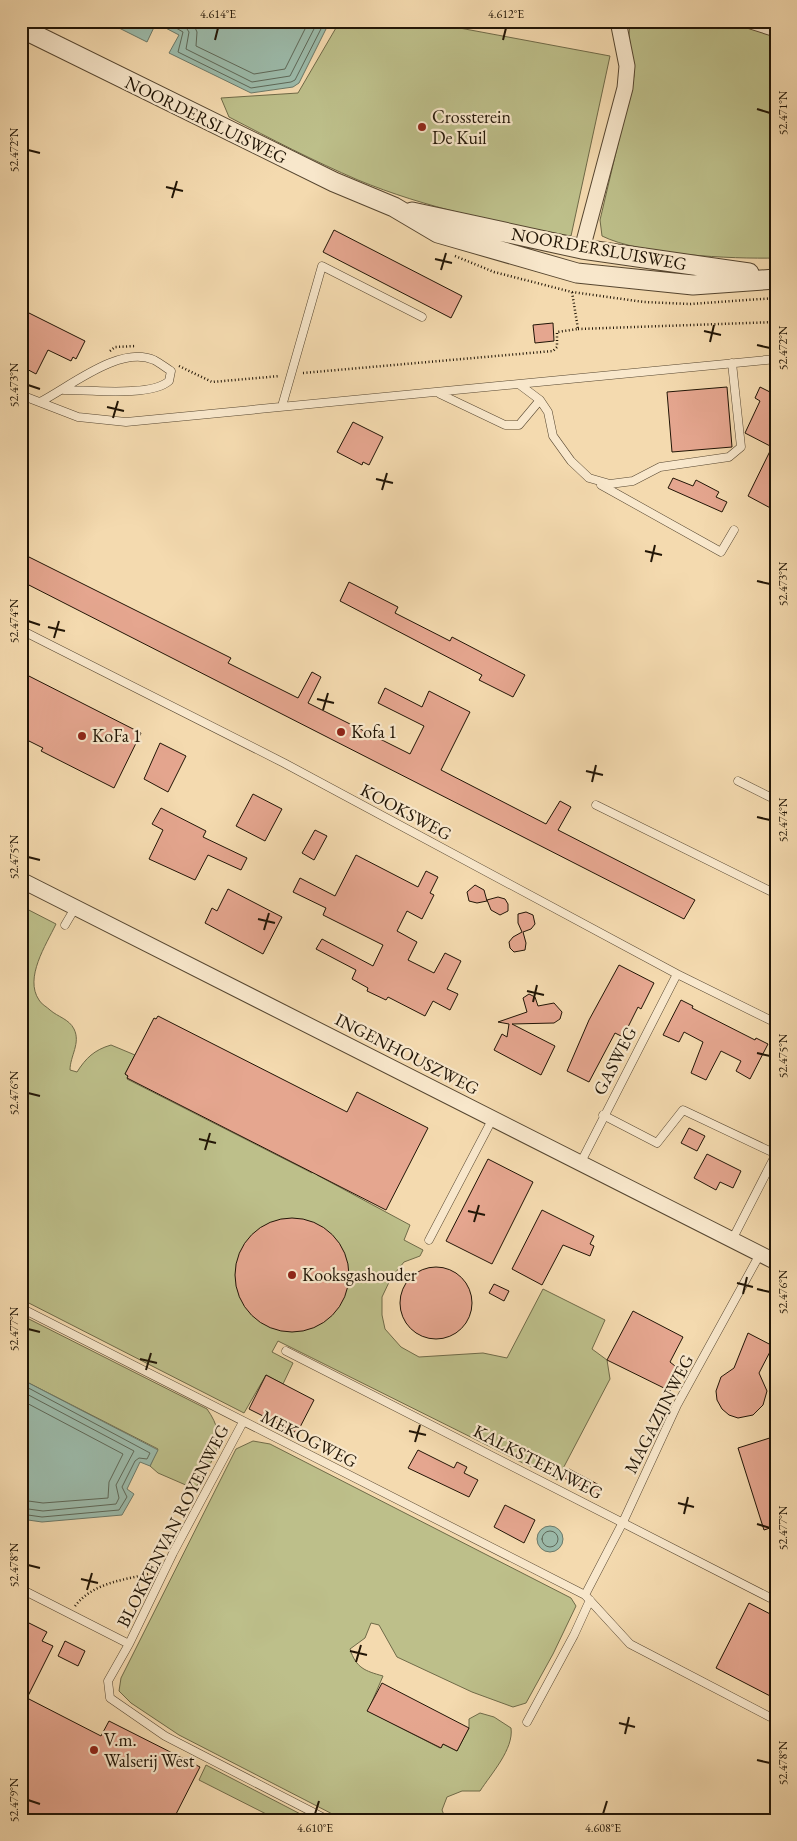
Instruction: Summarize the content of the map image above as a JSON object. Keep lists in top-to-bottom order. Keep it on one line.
{"streets":{"street":["NOORDERSLUISWEG","INGENHOUSZWEG"],"lane":["KOOKSWEG","GASWEG","MAGAZIJNWEG","MEKOGWEG","KALKSTEENWEG","BLOKKENVAN ROYENWEG"]},"crossings":[["KOOKSWEG","GASWEG"],["INGENHOUSZWEG","GASWEG"],["INGENHOUSZWEG","MAGAZIJNWEG"],["MAGAZIJNWEG","MEKOGWEG"],["MAGAZIJNWEG","KALKSTEENWEG"],["MEKOGWEG","BLOKKENVAN ROYENWEG"]],"places":["Crossterein De Kuil","Kofa 1","KoFa 1","Kooksgashouder","V.m. Walserij West"],"coordinates":["4.614°E","4.612°E","52.471°N","52.472°N","52.473°N","52.474°N","52.475°N","52.476°N","52.477°N","52.478°N","52.479°N","4.610°E","4.608°E"]}
